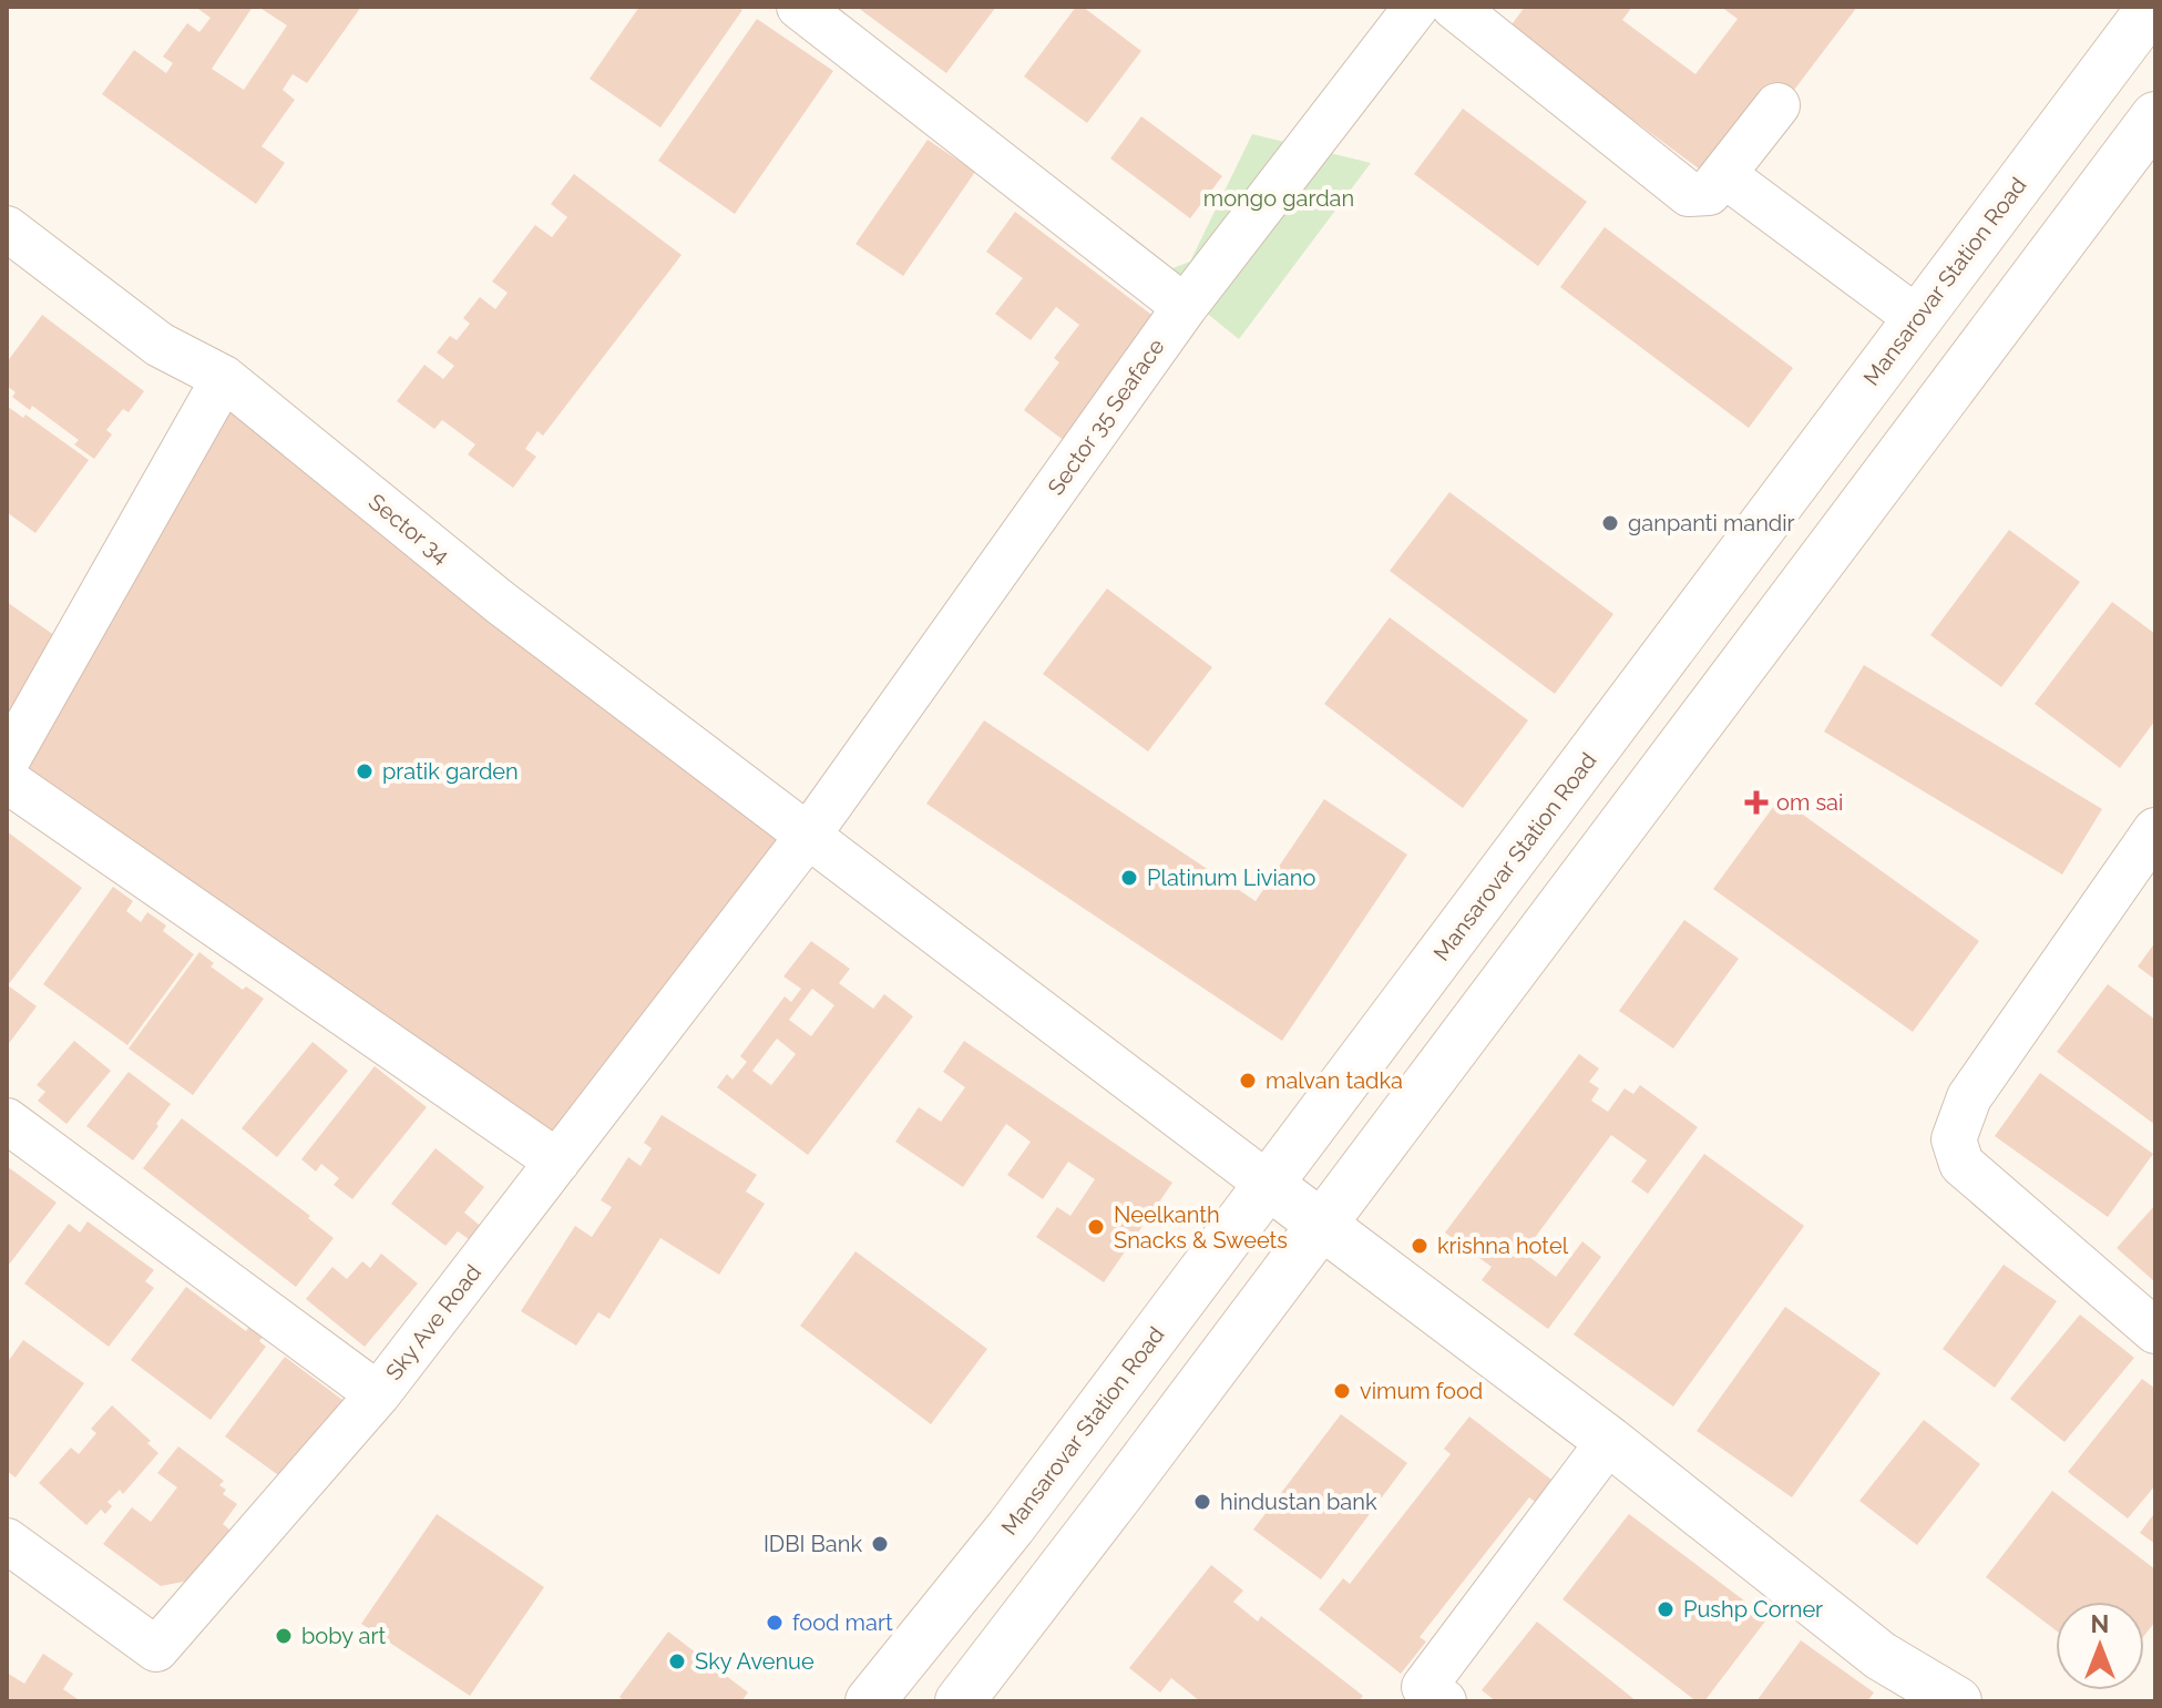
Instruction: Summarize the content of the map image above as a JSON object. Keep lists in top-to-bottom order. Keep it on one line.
{"streets":{"main road":["Mansarovar Station Road"],"street":["Sector 35 Seaface","Sector 34","Sky Ave Road"]},"crossings":[["Mansarovar Station Road","Sector 34"],["Sector 35 Seaface","Sector 34"],["Sector 35 Seaface","Sky Ave Road"],["Sector 34","Sky Ave Road"]],"parks":["mongo gardan"],"places":{"other":["ganpanti mandir","pratik garden","Platinum Liviano","malvan tadka","Neelkanth Snacks & Sweets","krishna hotel","vimum food","hindustan bank","IDBI Bank","Pushp Corner","food mart","boby art","Sky Avenue"],"health":["om sai"]},"north":"top"}
